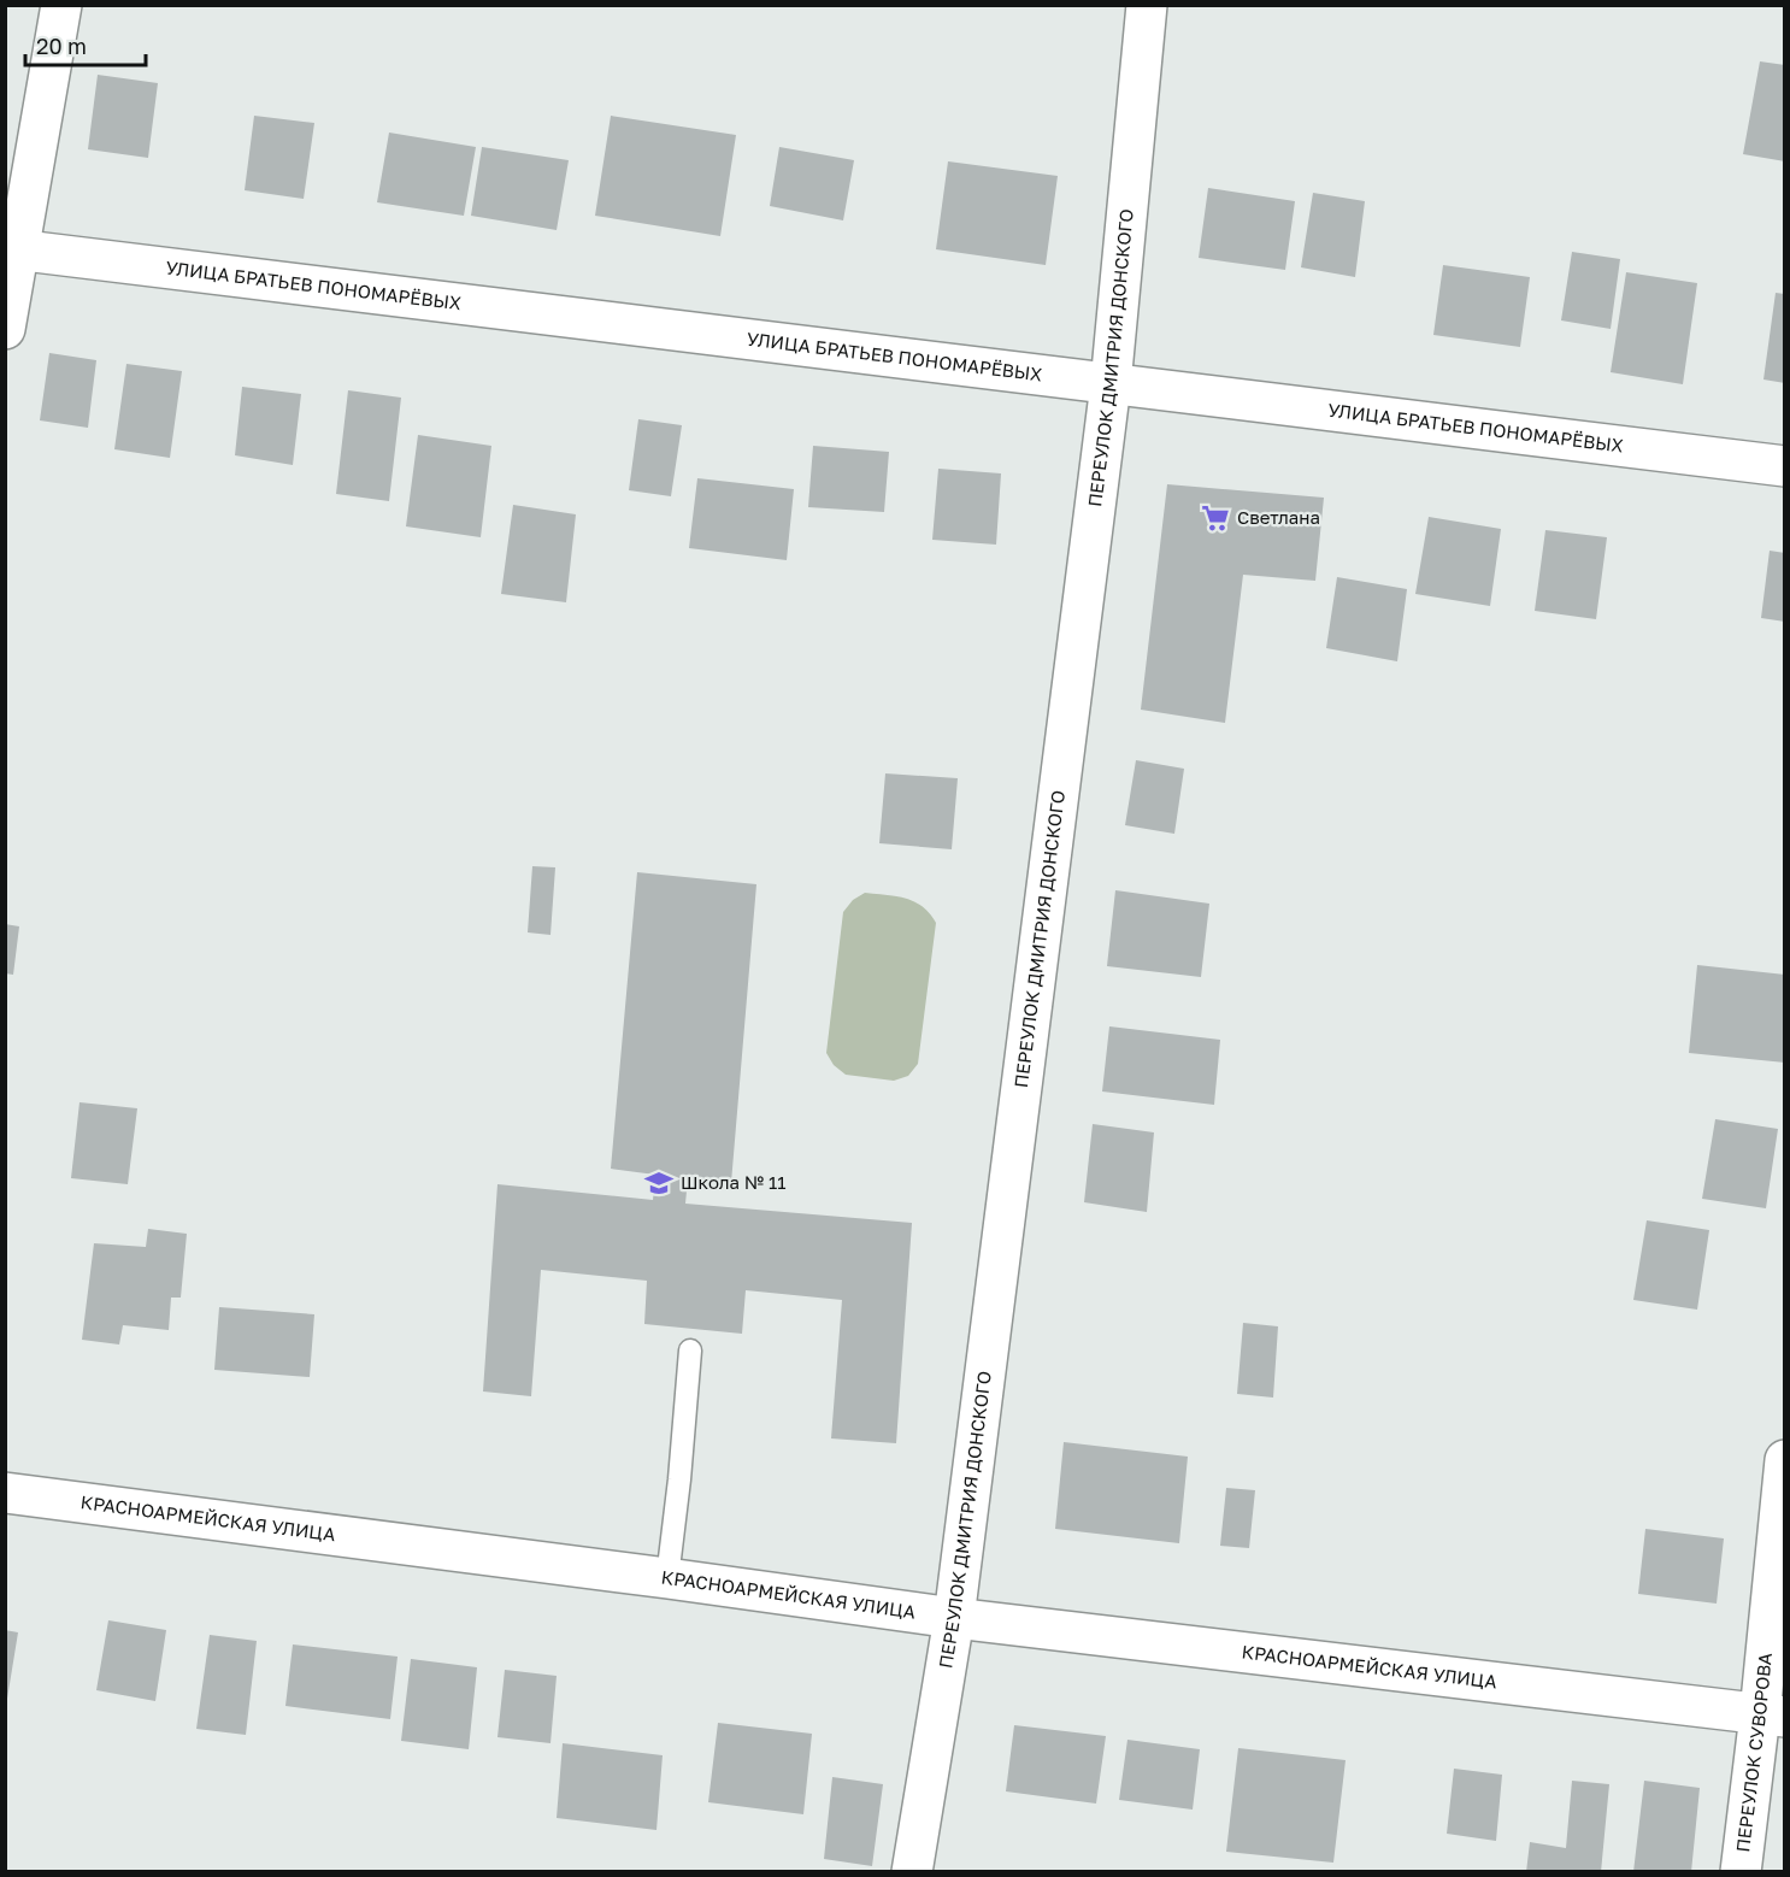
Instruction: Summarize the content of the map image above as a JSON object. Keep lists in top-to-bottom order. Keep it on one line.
{"streets":{"street":["УЛИЦА БРАТЬЕВ ПОНОМАРЁВЫХ","ПЕРЕУЛОК ДМИТРИЯ ДОНСКОГО","КРАСНОАРМЕЙСКАЯ УЛИЦА","ПЕРЕУЛОК СУВОРОВА"]},"crossings":[["УЛИЦА БРАТЬЕВ ПОНОМАРЁВЫХ","ПЕРЕУЛОК ДМИТРИЯ ДОНСКОГО"],["ПЕРЕУЛОК ДМИТРИЯ ДОНСКОГО","КРАСНОАРМЕЙСКАЯ УЛИЦА"],["КРАСНОАРМЕЙСКАЯ УЛИЦА","ПЕРЕУЛОК СУВОРОВА"]],"places":{"supermarket":["Светлана"],"school or university":["Школа № 11"]},"scale_bar":"20 m"}
